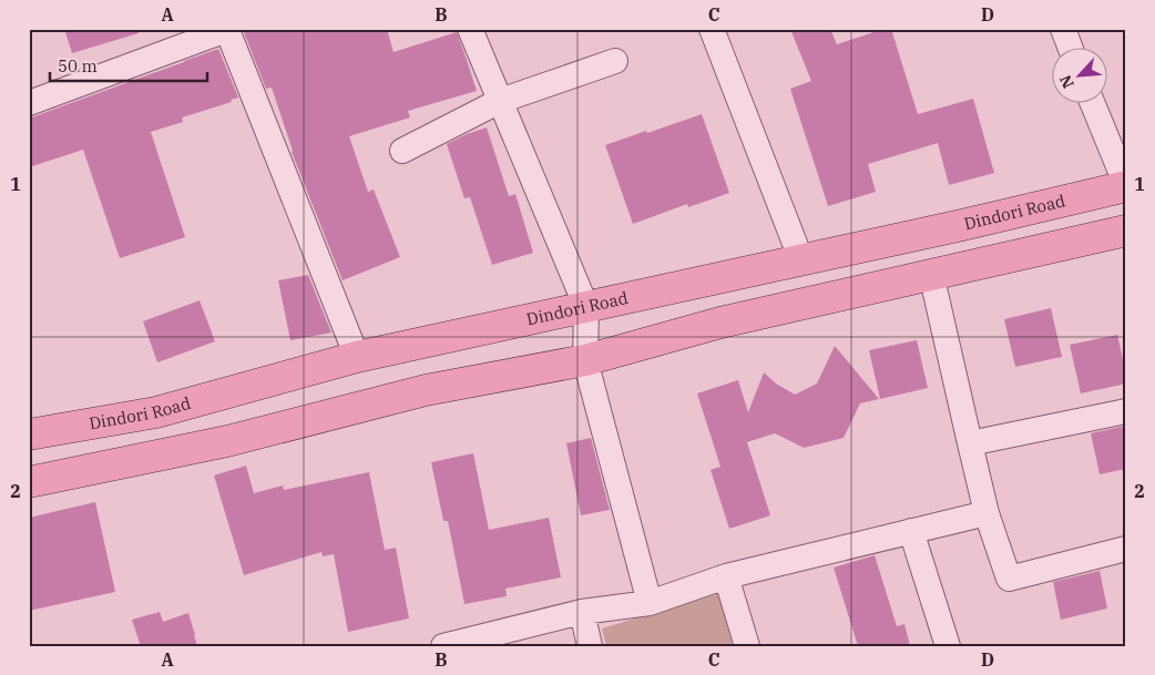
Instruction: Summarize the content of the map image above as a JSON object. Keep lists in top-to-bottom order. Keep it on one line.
{"streets":{"main road":["Dindori Road"]},"scale_bar":"50 m","north":"bottom left","grid":{"columns":["A","B","C","D"],"rows":["1","2"]}}
